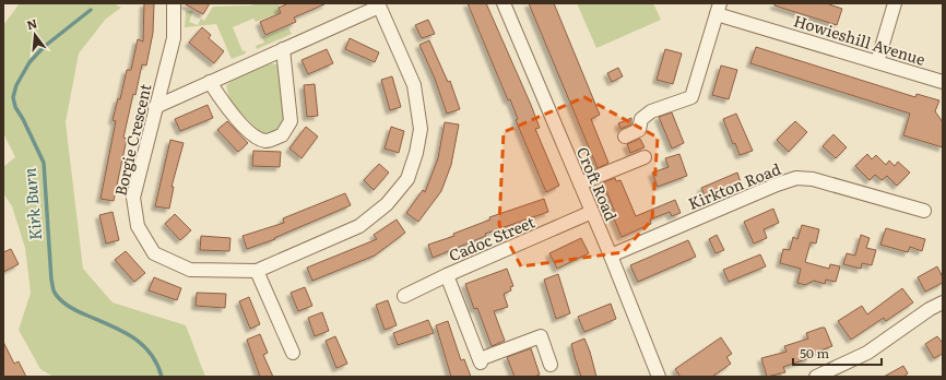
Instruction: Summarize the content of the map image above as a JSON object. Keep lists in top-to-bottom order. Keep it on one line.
{"streets":{"street":["Howieshill Avenue","Borgie Crescent","Croft Road","Kirkton Road","Cadoc Street"]},"crossings":[["Croft Road","Kirkton Road"],["Croft Road","Cadoc Street"]],"water":["Kirk Burn"],"scale_bar":"50 m","north":"top"}
